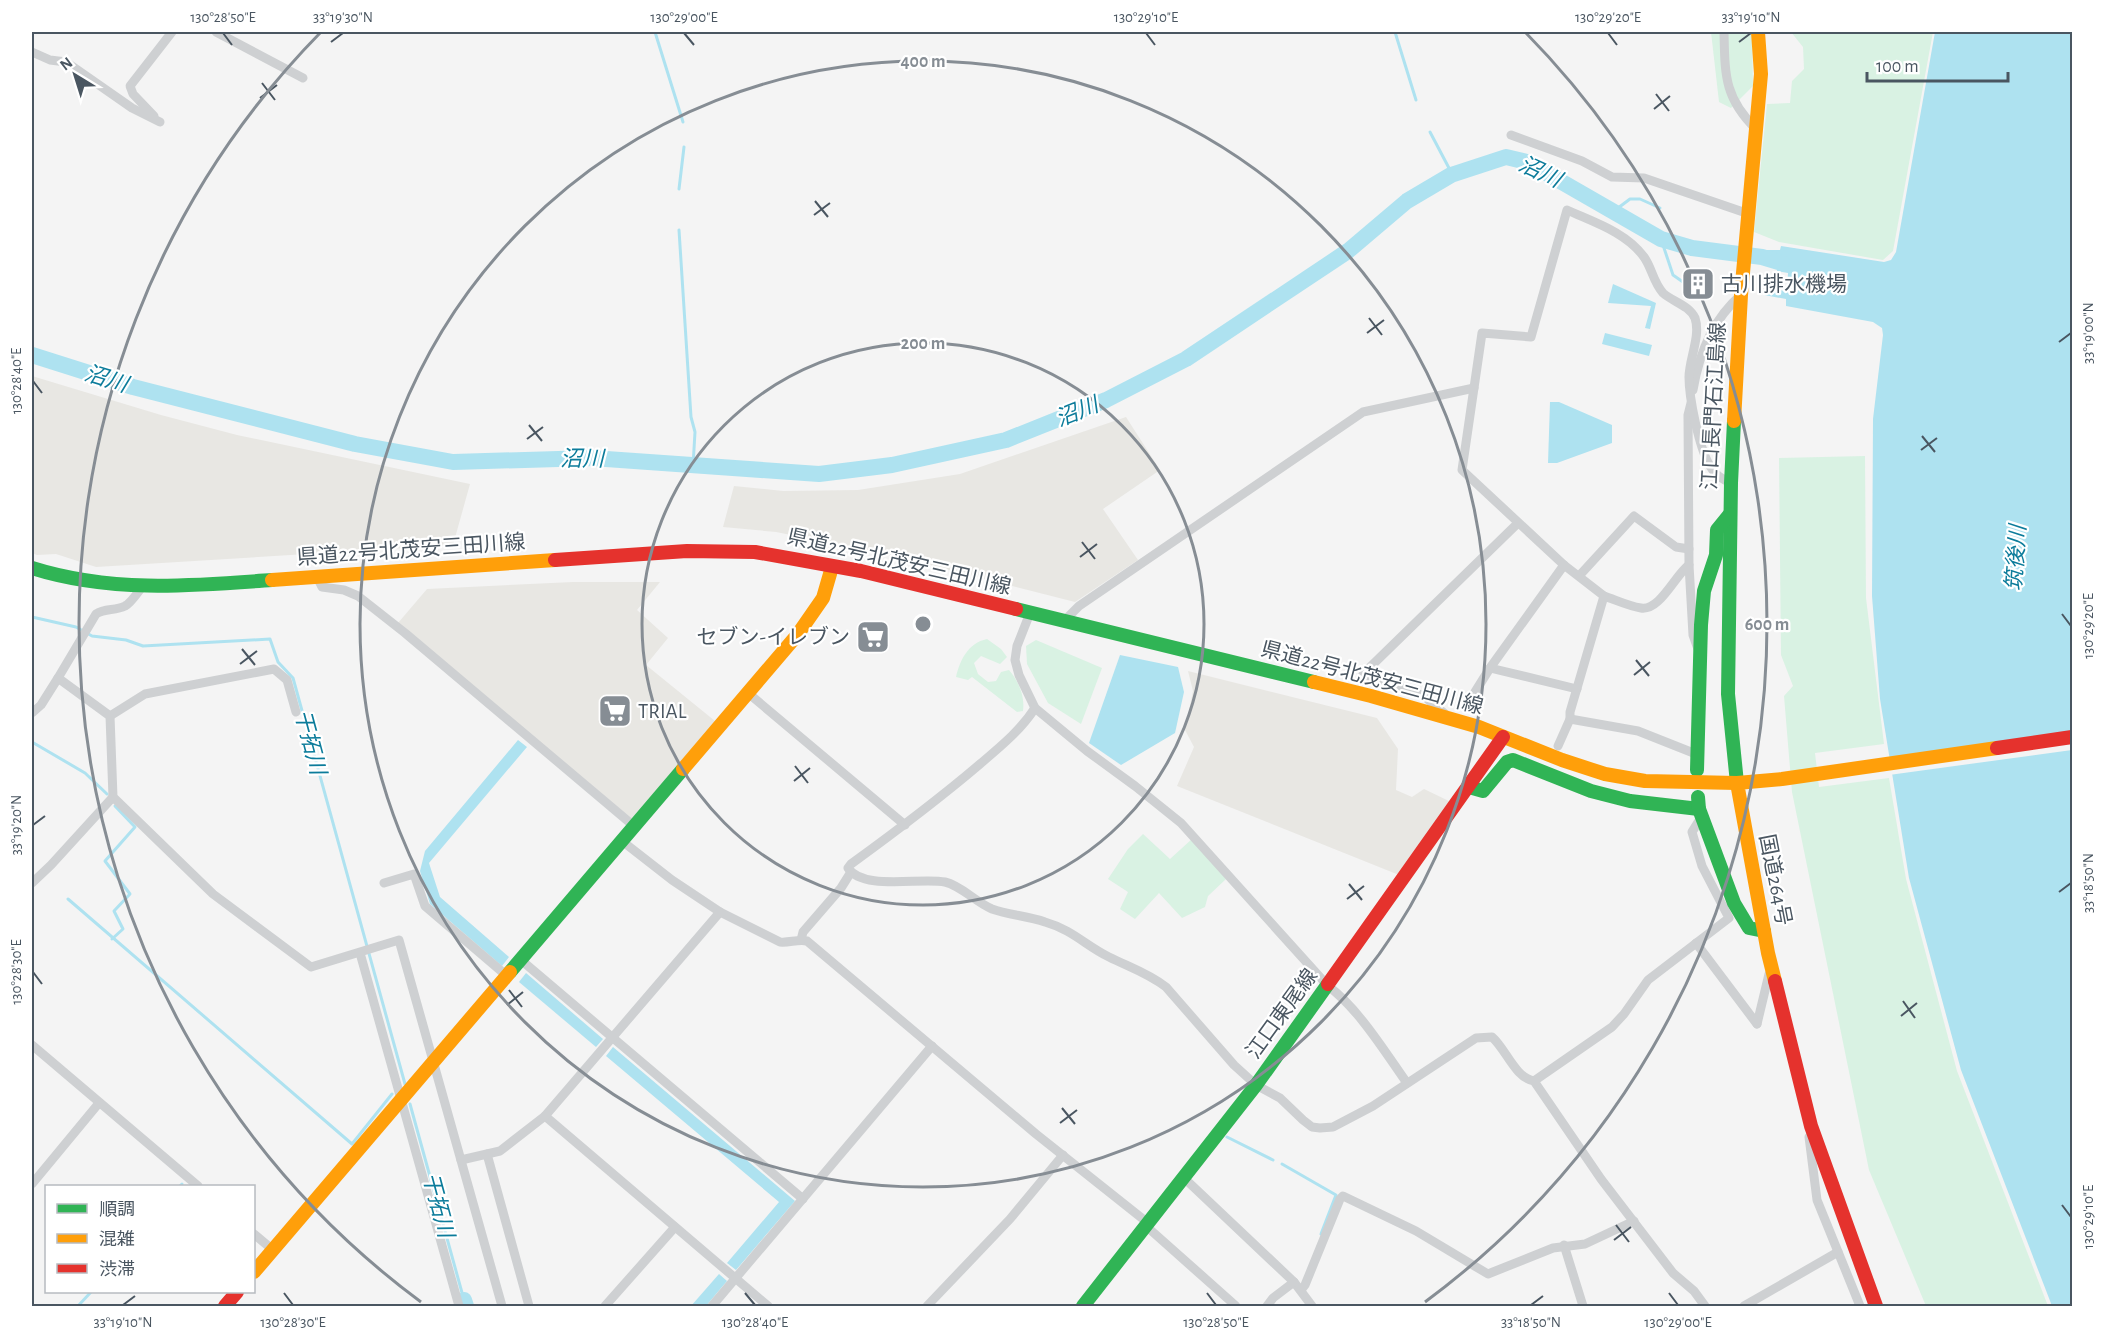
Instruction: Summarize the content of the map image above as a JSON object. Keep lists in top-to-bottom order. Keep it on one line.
{"streets":{"main road":["江口長門石江島線","県道22号北茂安三田川線","国道264号","江口東尾線"]},"crossings":[["江口長門石江島線","県道22号北茂安三田川線"],["江口長門石江島線","国道264号"],["県道22号北茂安三田川線","国道264号"],["県道22号北茂安三田川線","江口東尾線"]],"water":["沼川","筑後川","干拓川"],"places":{"building":["古川排水機場"],"supermarket":["セブン-イレブン","TRIAL"]},"legend":["順調","混雑","渋滞"],"scale_bar":"100 m","north":"top left","coordinates":["130°28'50\"E","33°19'30\"N","130°29'00\"E","130°29'10\"E","130°29'20\"E","33°19'10\"N","33°19'00\"N","130°28'40\"E","33°19'20\"N","33°18'50\"N","130°28'30\"E"],"rings":["400 m","200 m","600 m"]}
